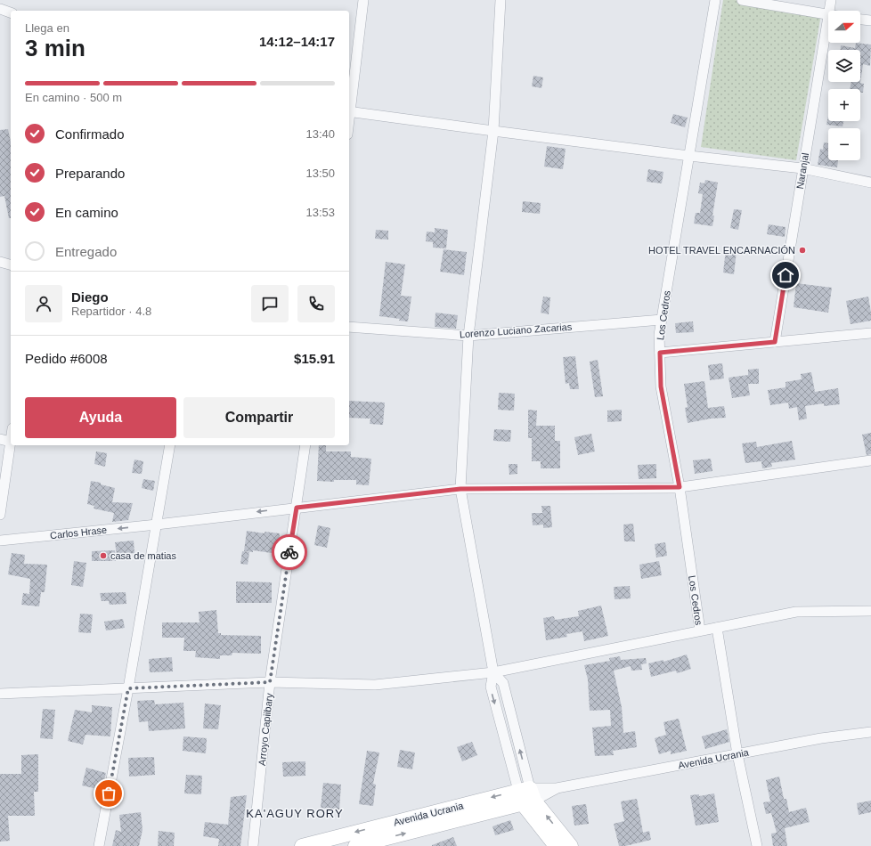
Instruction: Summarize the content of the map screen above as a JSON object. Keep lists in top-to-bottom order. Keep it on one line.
{"streets":{"main road":["Avenida Ucrania"],"street":["Naranjal","Los Cedros","Lorenzo Luciano Zacarias","Carlos Hrase","Arroyo Capiibary"]},"crossings":[["Los Cedros","Lorenzo Luciano Zacarias"],["Los Cedros","Carlos Hrase"],["Los Cedros","Avenida Ucrania"],["Carlos Hrase","Arroyo Capiibary"]],"districts":["KA'AGUY RORY"],"places":["HOTEL TRAVEL ENCARNACIÓN","casa de matias"],"north":"right","page":{"map_buttons":["+","−"],"heading":["3 min","Llega en","14:12–14:17"],"panel":["Diego","Repartidor · 4.8","Pedido #6008","$15.91"],"bar":"En camino · 500 m","list":[["Confirmado","13:40"],["Preparando","13:50"],["En camino","13:53"],"Entregado"],"buttons":["Ayuda","Compartir"]}}
